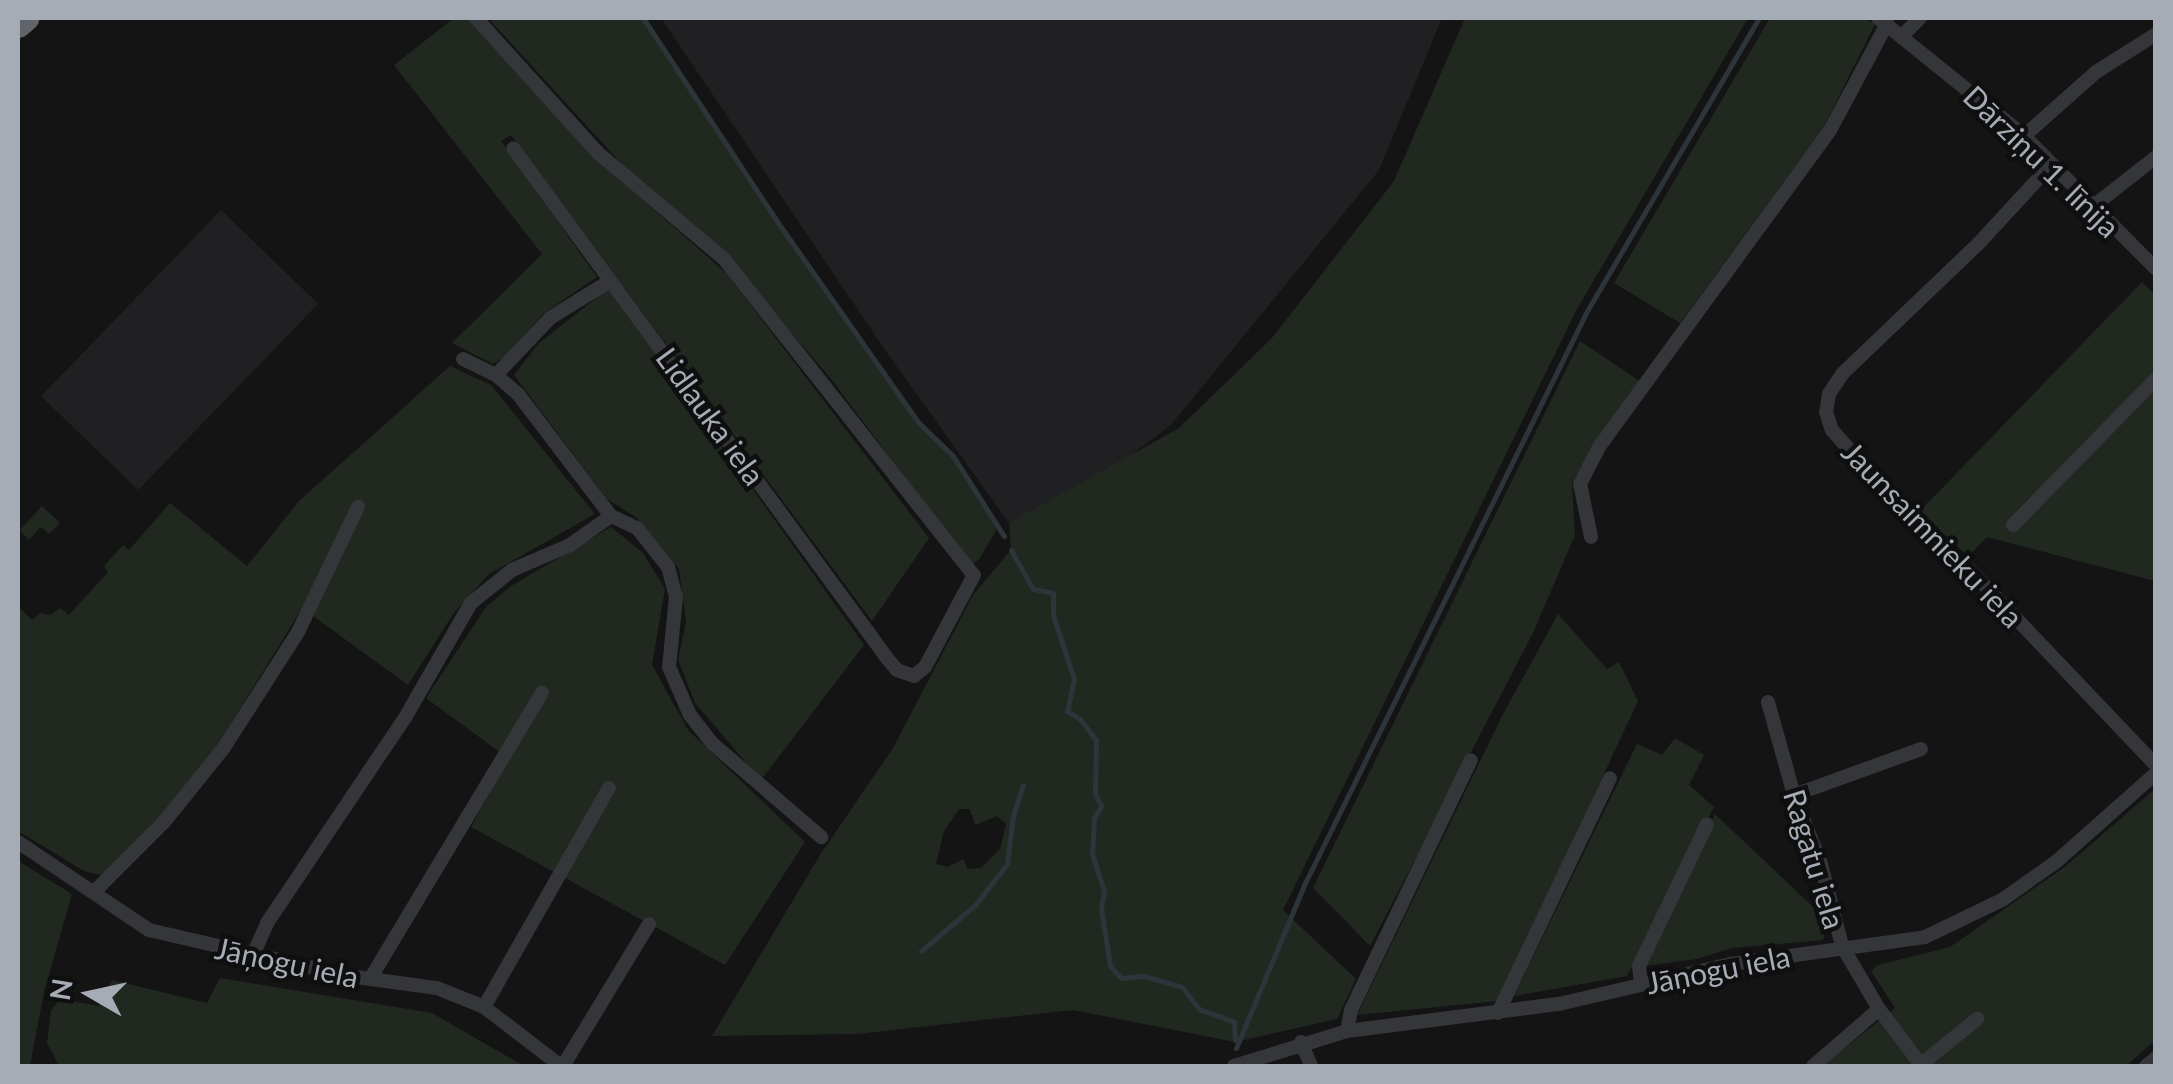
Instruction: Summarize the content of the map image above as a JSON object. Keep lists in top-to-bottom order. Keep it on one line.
{"streets":{"street":["Dārziņu 1. līnija","Lidlauka iela","Jaunsaimnieku iela","Ragatu iela","Jāņogu iela"]},"crossings":[["Dārziņu 1. līnija","Jaunsaimnieku iela"],["Ragatu iela","Jāņogu iela"]],"north":"left"}
